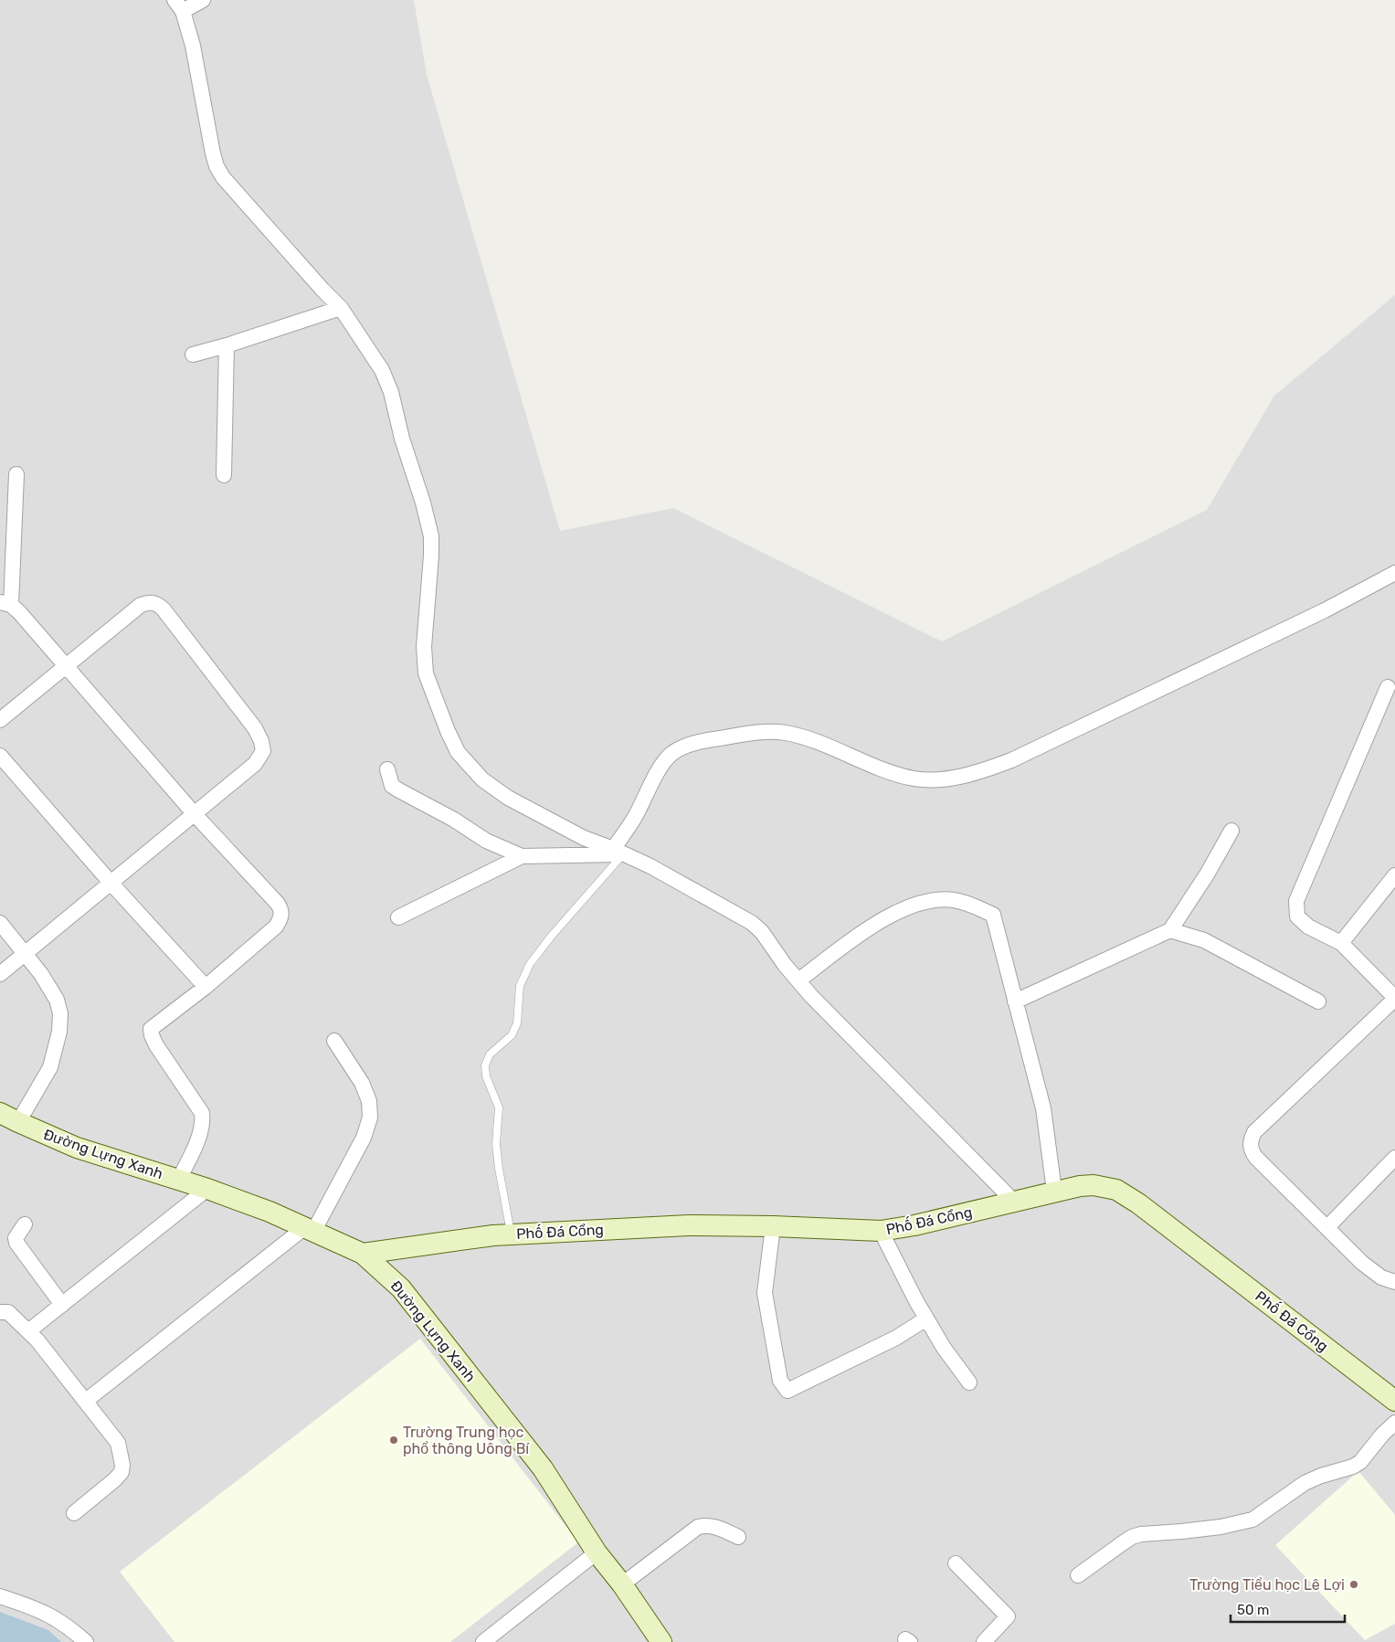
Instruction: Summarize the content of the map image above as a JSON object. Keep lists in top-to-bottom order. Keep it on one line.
{"streets":{"street":["Đường Lựng Xanh","Phố Đá Cổng"]},"crossings":[["Đường Lựng Xanh","Phố Đá Cổng"]],"places":["Trường Trung học phổ thông Uông Bí","Trường Tiểu học Lê Lợi"],"scale_bar":"50 m"}
